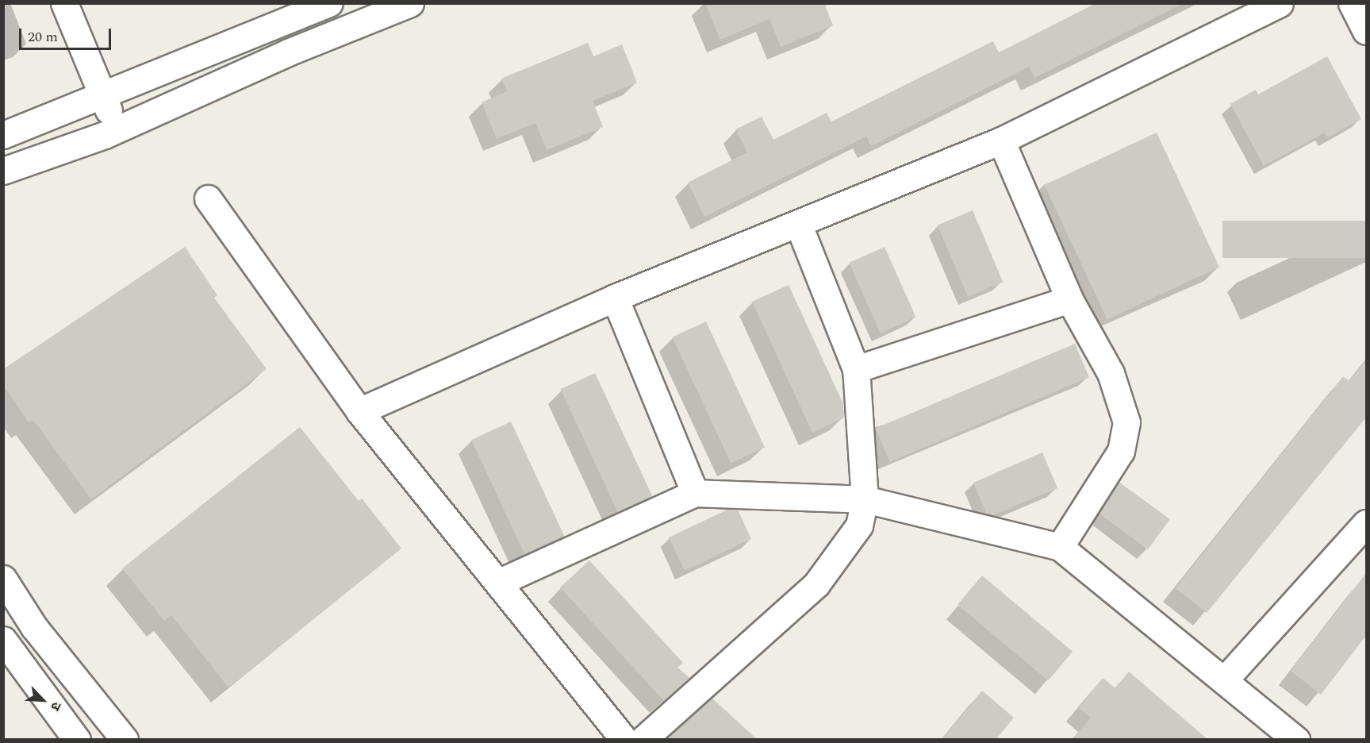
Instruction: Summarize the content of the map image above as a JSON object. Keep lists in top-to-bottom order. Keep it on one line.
{"scale_bar":"20 m","north":"bottom right"}
